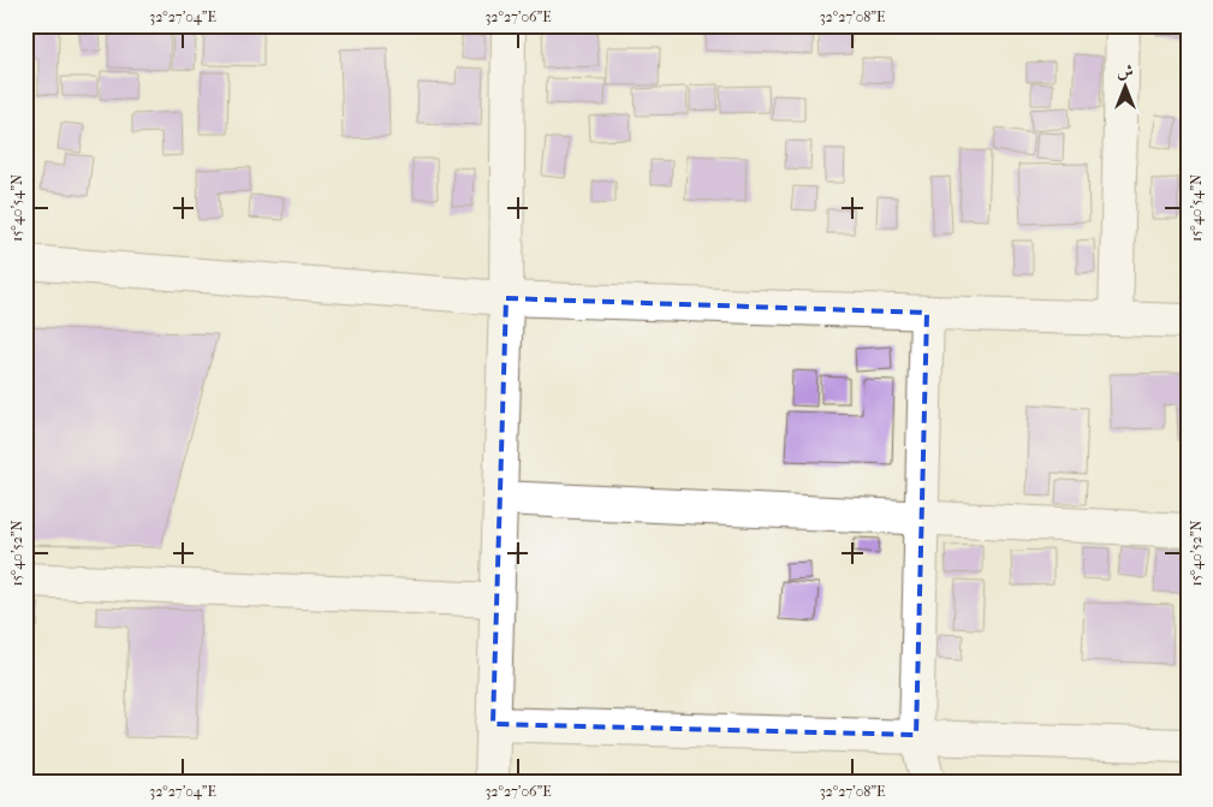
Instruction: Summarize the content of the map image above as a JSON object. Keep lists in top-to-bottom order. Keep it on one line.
{"north":"top","coordinates":["32°27'04\"E","32°27'06\"E","32°27'08\"E","15°40'54\"N","15°40'52\"N"]}
